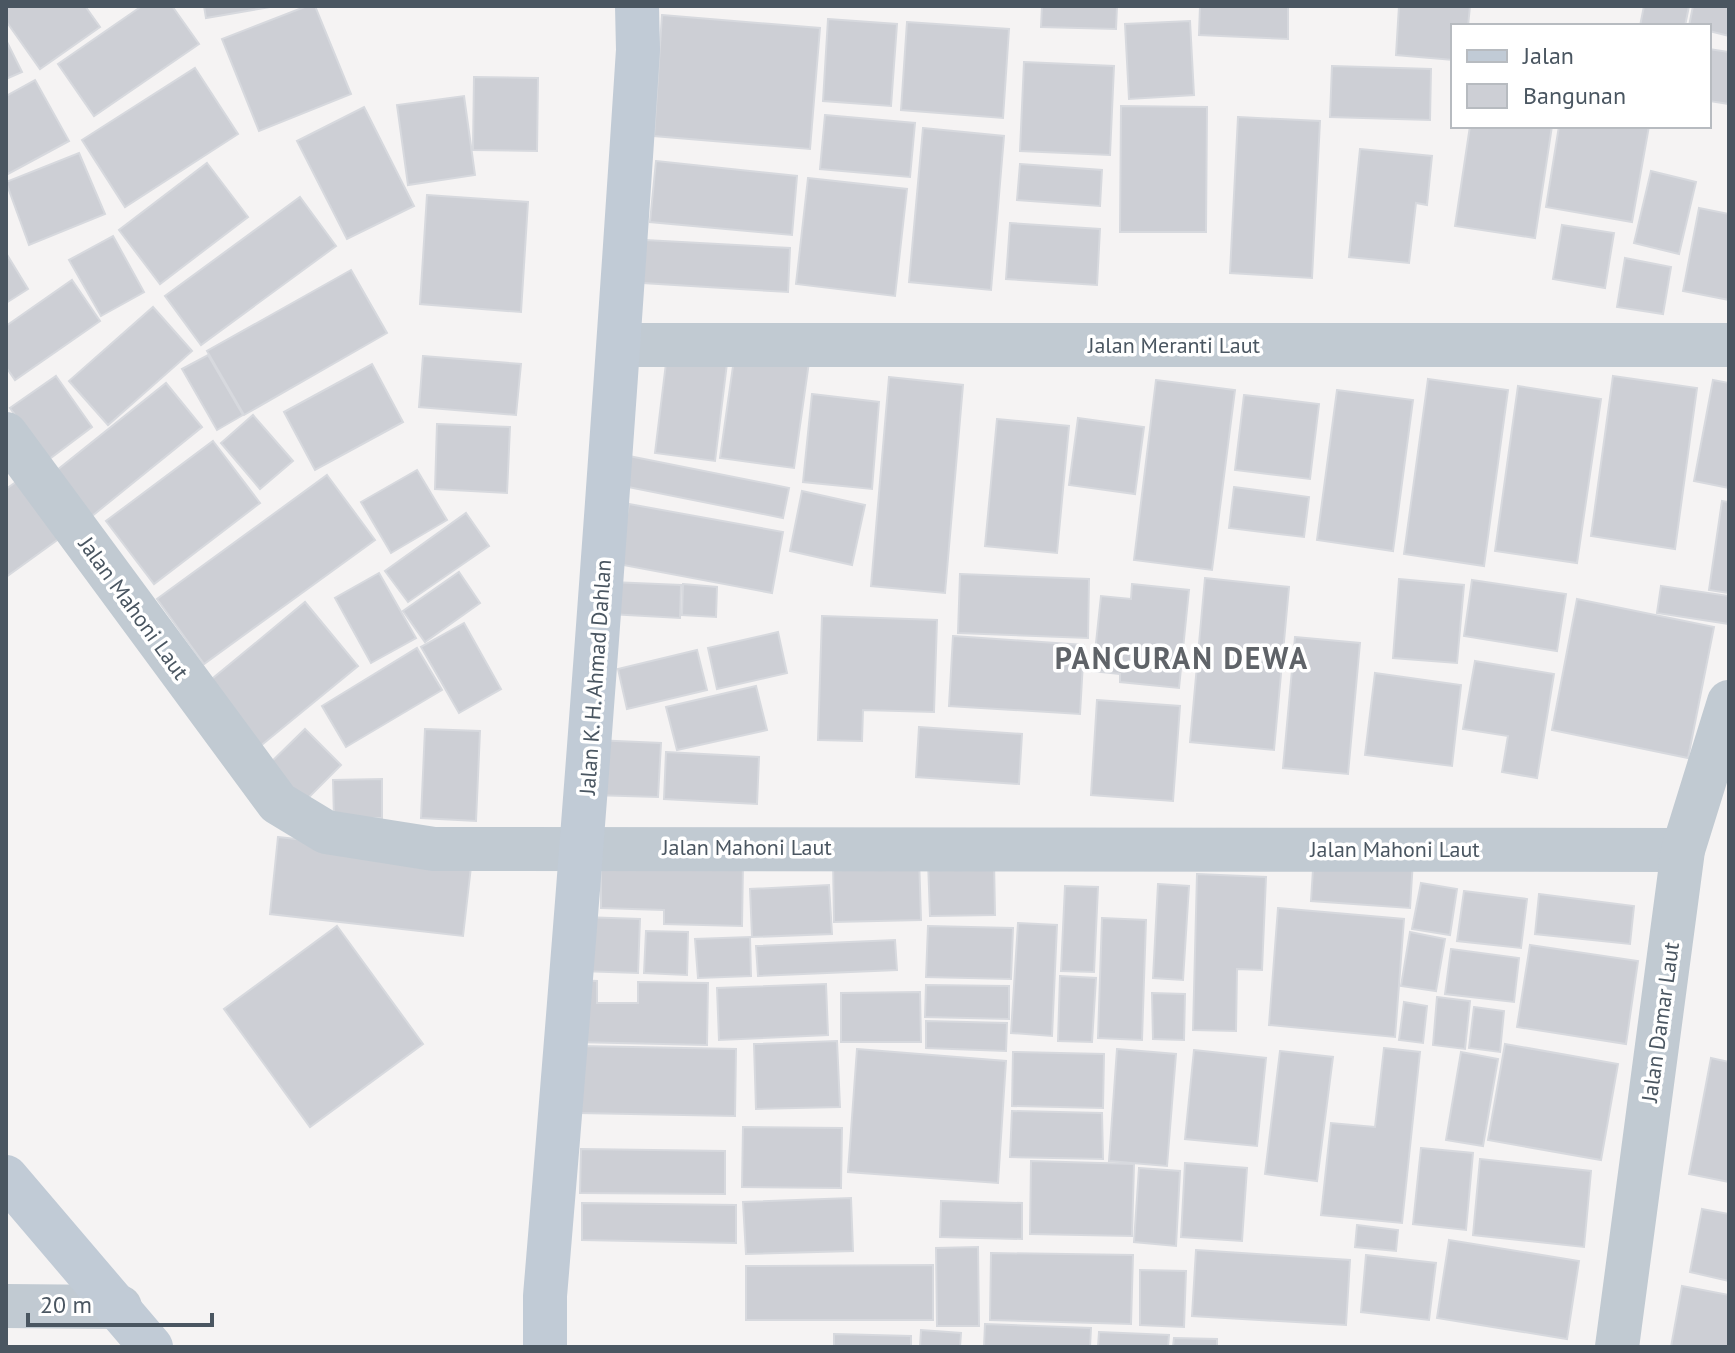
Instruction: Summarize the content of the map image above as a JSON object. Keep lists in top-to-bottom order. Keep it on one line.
{"streets":{"main road":["Jalan K. H. Ahmad Dahlan"],"street":["Jalan Meranti Laut","Jalan Mahoni Laut","Jalan Damar Laut"]},"crossings":[["Jalan Meranti Laut","Jalan K. H. Ahmad Dahlan"],["Jalan Mahoni Laut","Jalan K. H. Ahmad Dahlan"],["Jalan Mahoni Laut","Jalan Damar Laut"]],"districts":["PANCURAN DEWA"],"legend":["Jalan","Bangunan"],"scale_bar":"20 m"}
